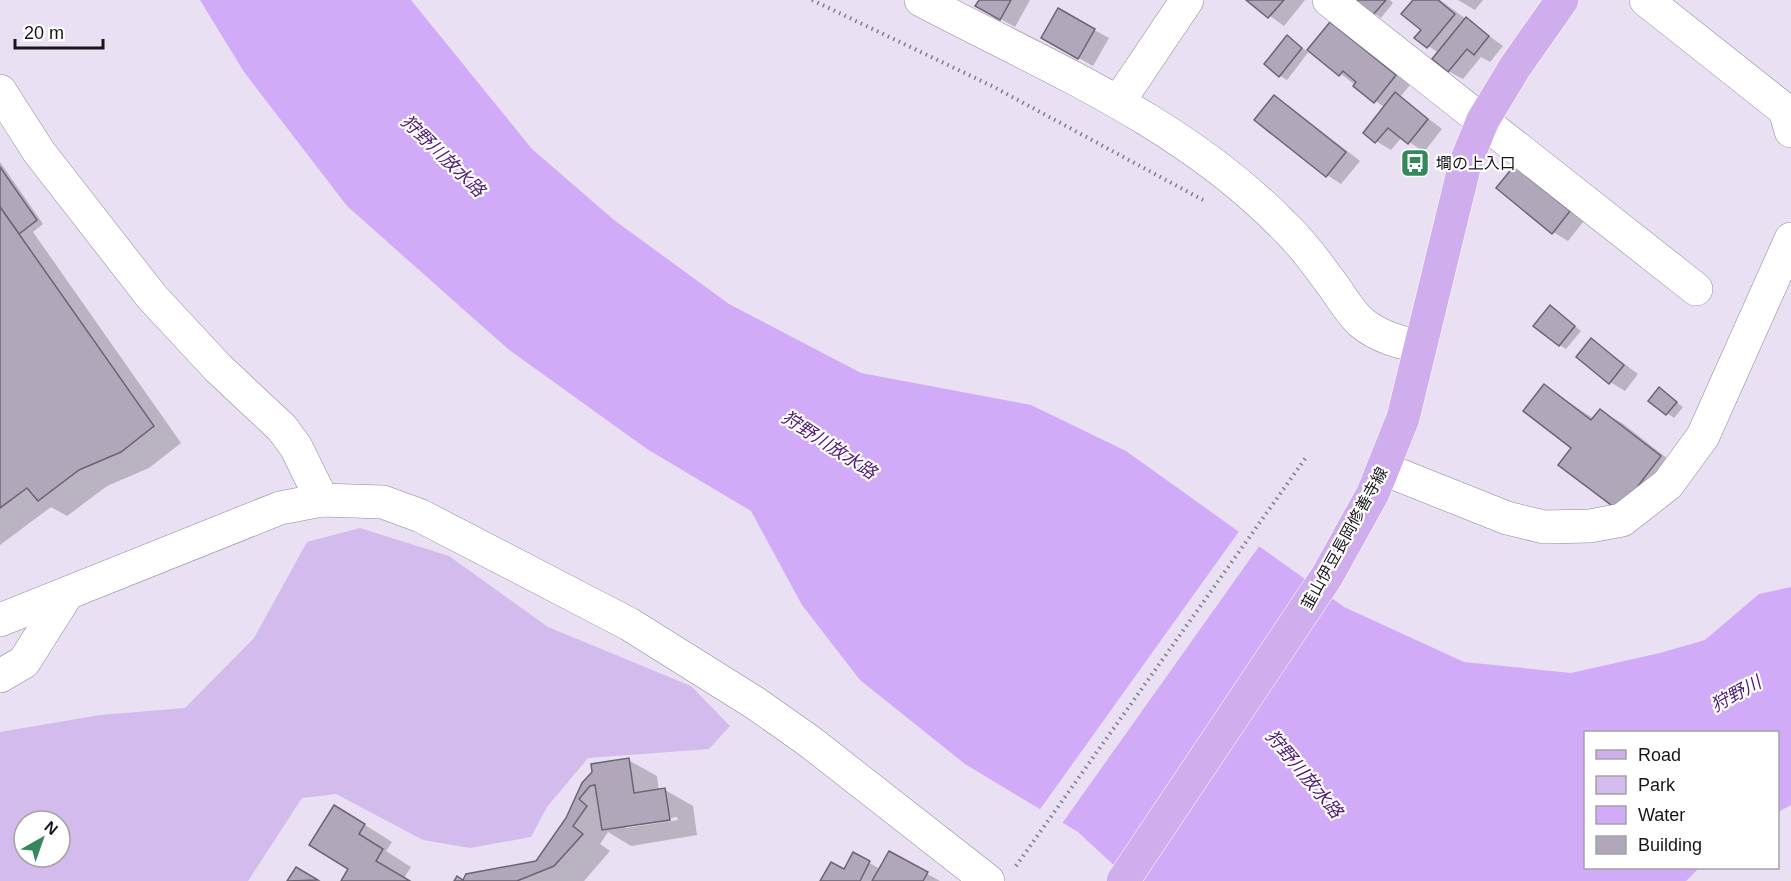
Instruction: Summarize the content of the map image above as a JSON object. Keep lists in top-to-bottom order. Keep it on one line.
{"streets":{"main road":["韮山伊豆長岡修善寺線"]},"water":["狩野川放水路","狩野川"],"places":{"bus stop":["墹の上入口"]},"legend":["Road","Park","Water","Building"],"scale_bar":"20 m","north":"top right"}
